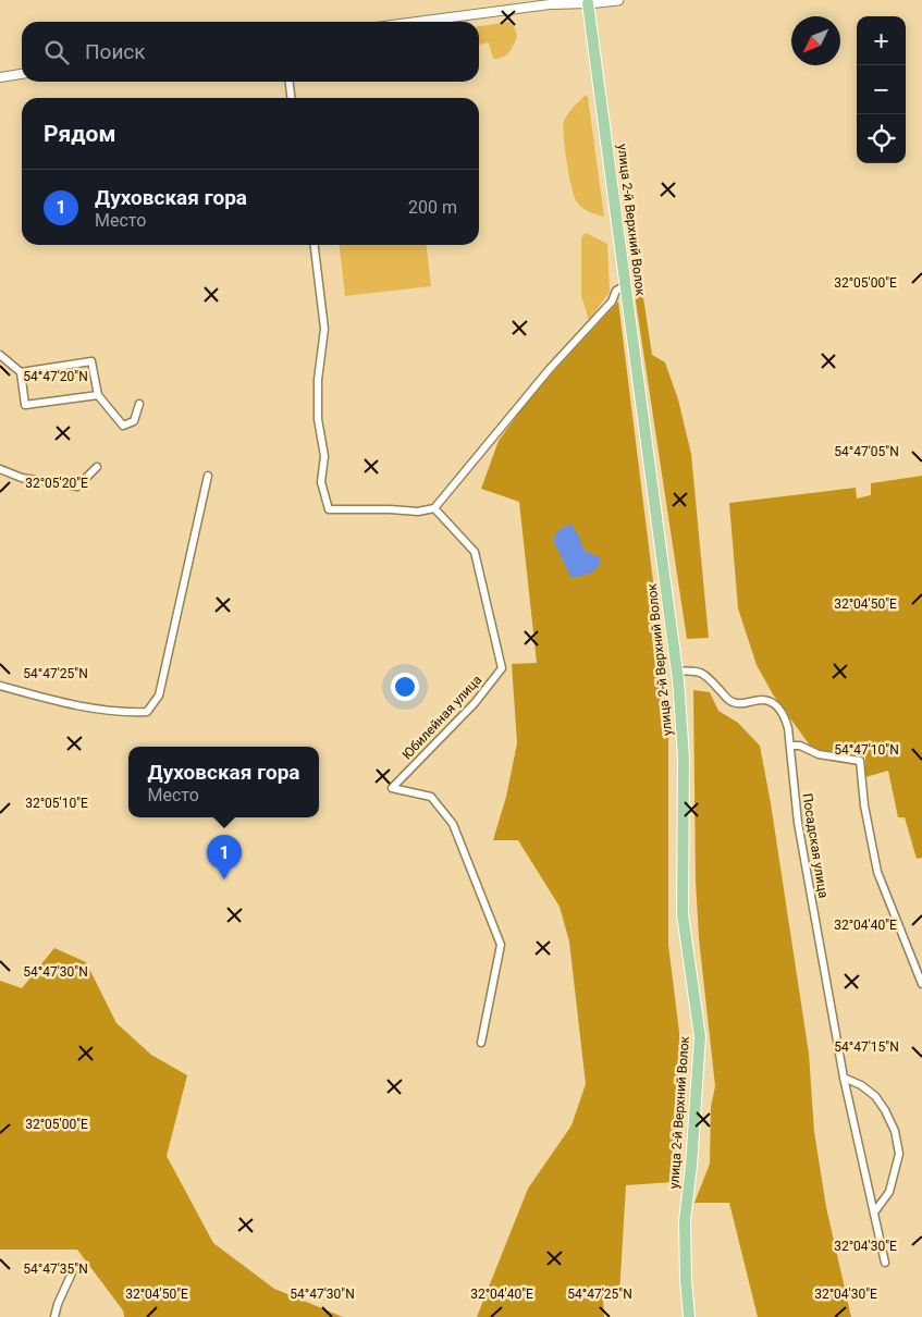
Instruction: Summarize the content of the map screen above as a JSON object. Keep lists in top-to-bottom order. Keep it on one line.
{"streets":{"main road":["улица 2-й Верхний Волок"],"street":["Юбилейная улица","Посадская улица"]},"crossings":[["улица 2-й Верхний Волок","Посадская улица"]],"north":"bottom left","page":{"map_buttons":["+","−"],"search":"Поиск","heading":"Рядом","list":[{"mark":"1","name":"Духовская гора","note":"Место","value":"200 m"}],"popup":["Духовская гора","Место"],"pins":"1"},"coordinates":["32°05'00\"E","54°47'20\"N","54°47'05\"N","32°05'20\"E","32°04'50\"E","54°47'25\"N","54°47'10\"N","32°05'10\"E","32°04'40\"E","54°47'30\"N","54°47'15\"N","32°04'30\"E","54°47'35\"N"]}
